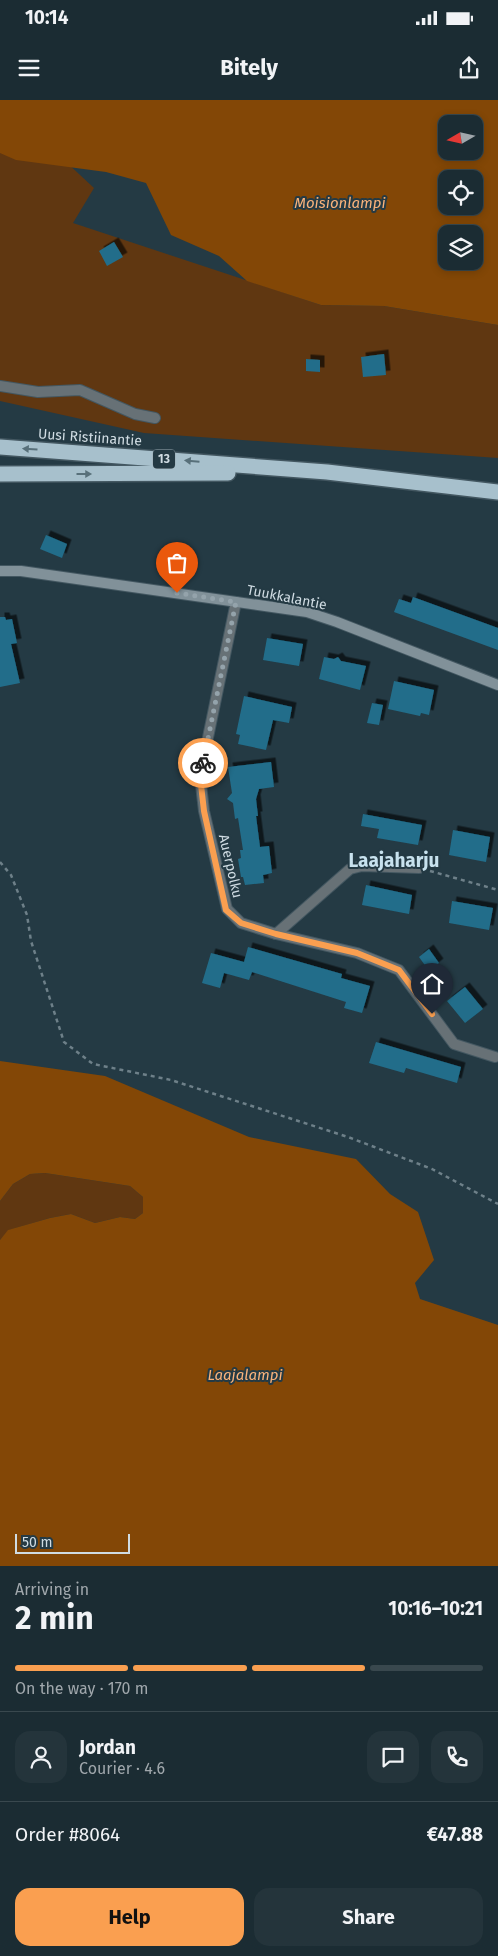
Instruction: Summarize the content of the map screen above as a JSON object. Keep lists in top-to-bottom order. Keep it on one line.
{"streets":{"highway":["Uusi Ristiinantie","13"],"street":["Tuukkalantie","Auerpolku"]},"crossings":[["Tuukkalantie","Auerpolku"]],"districts":["Laajaharju"],"water":["Moisionlampi","Laajalampi"],"scale_bar":"50 m","north":"left","page":{"status":"10:14","header":"Bitely","scale":"50 m","heading":["2 min","Arriving in","10:16–10:21"],"panel":["Jordan","Courier · 4.6","Order #8064","€47.88"],"bar":"On the way · 170 m","buttons":["Help","Share"]}}
